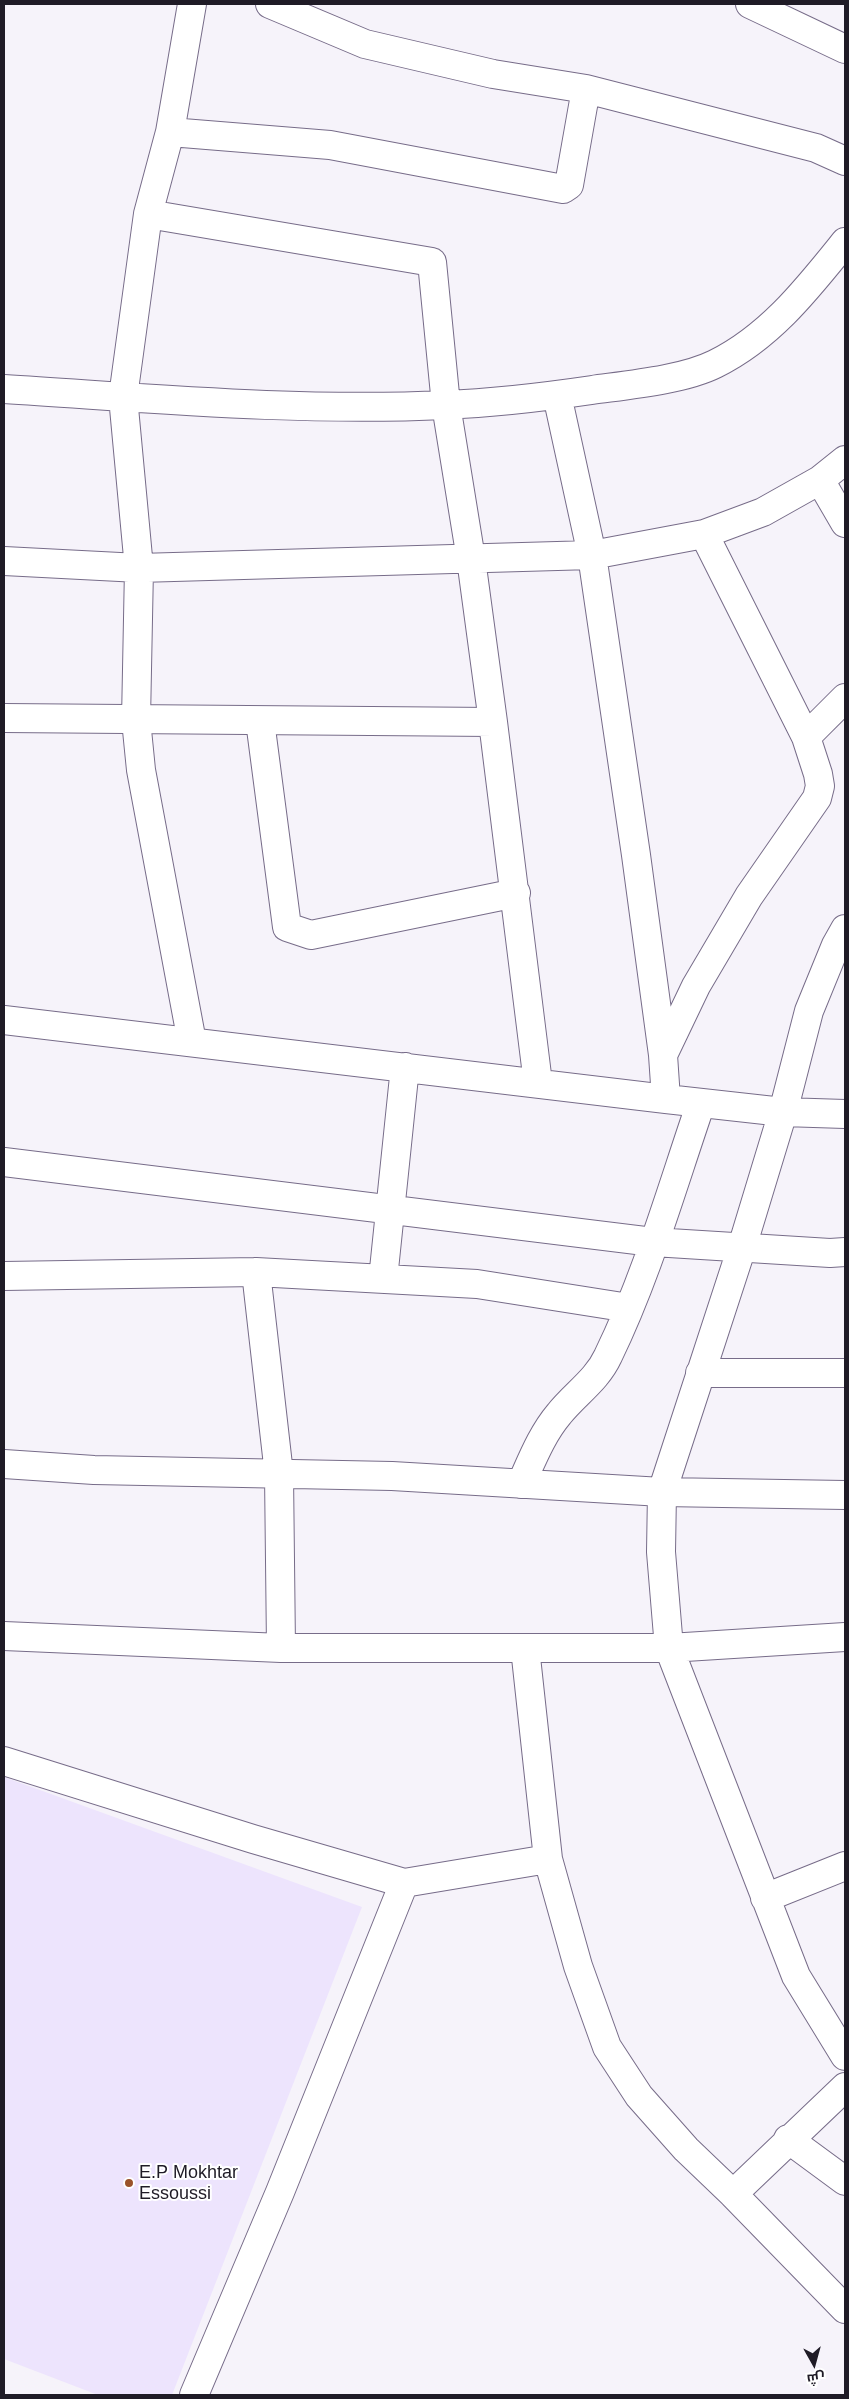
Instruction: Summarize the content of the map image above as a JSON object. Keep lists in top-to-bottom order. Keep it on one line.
{"places":["E.P Mokhtar Essoussi"],"north":"bottom"}
